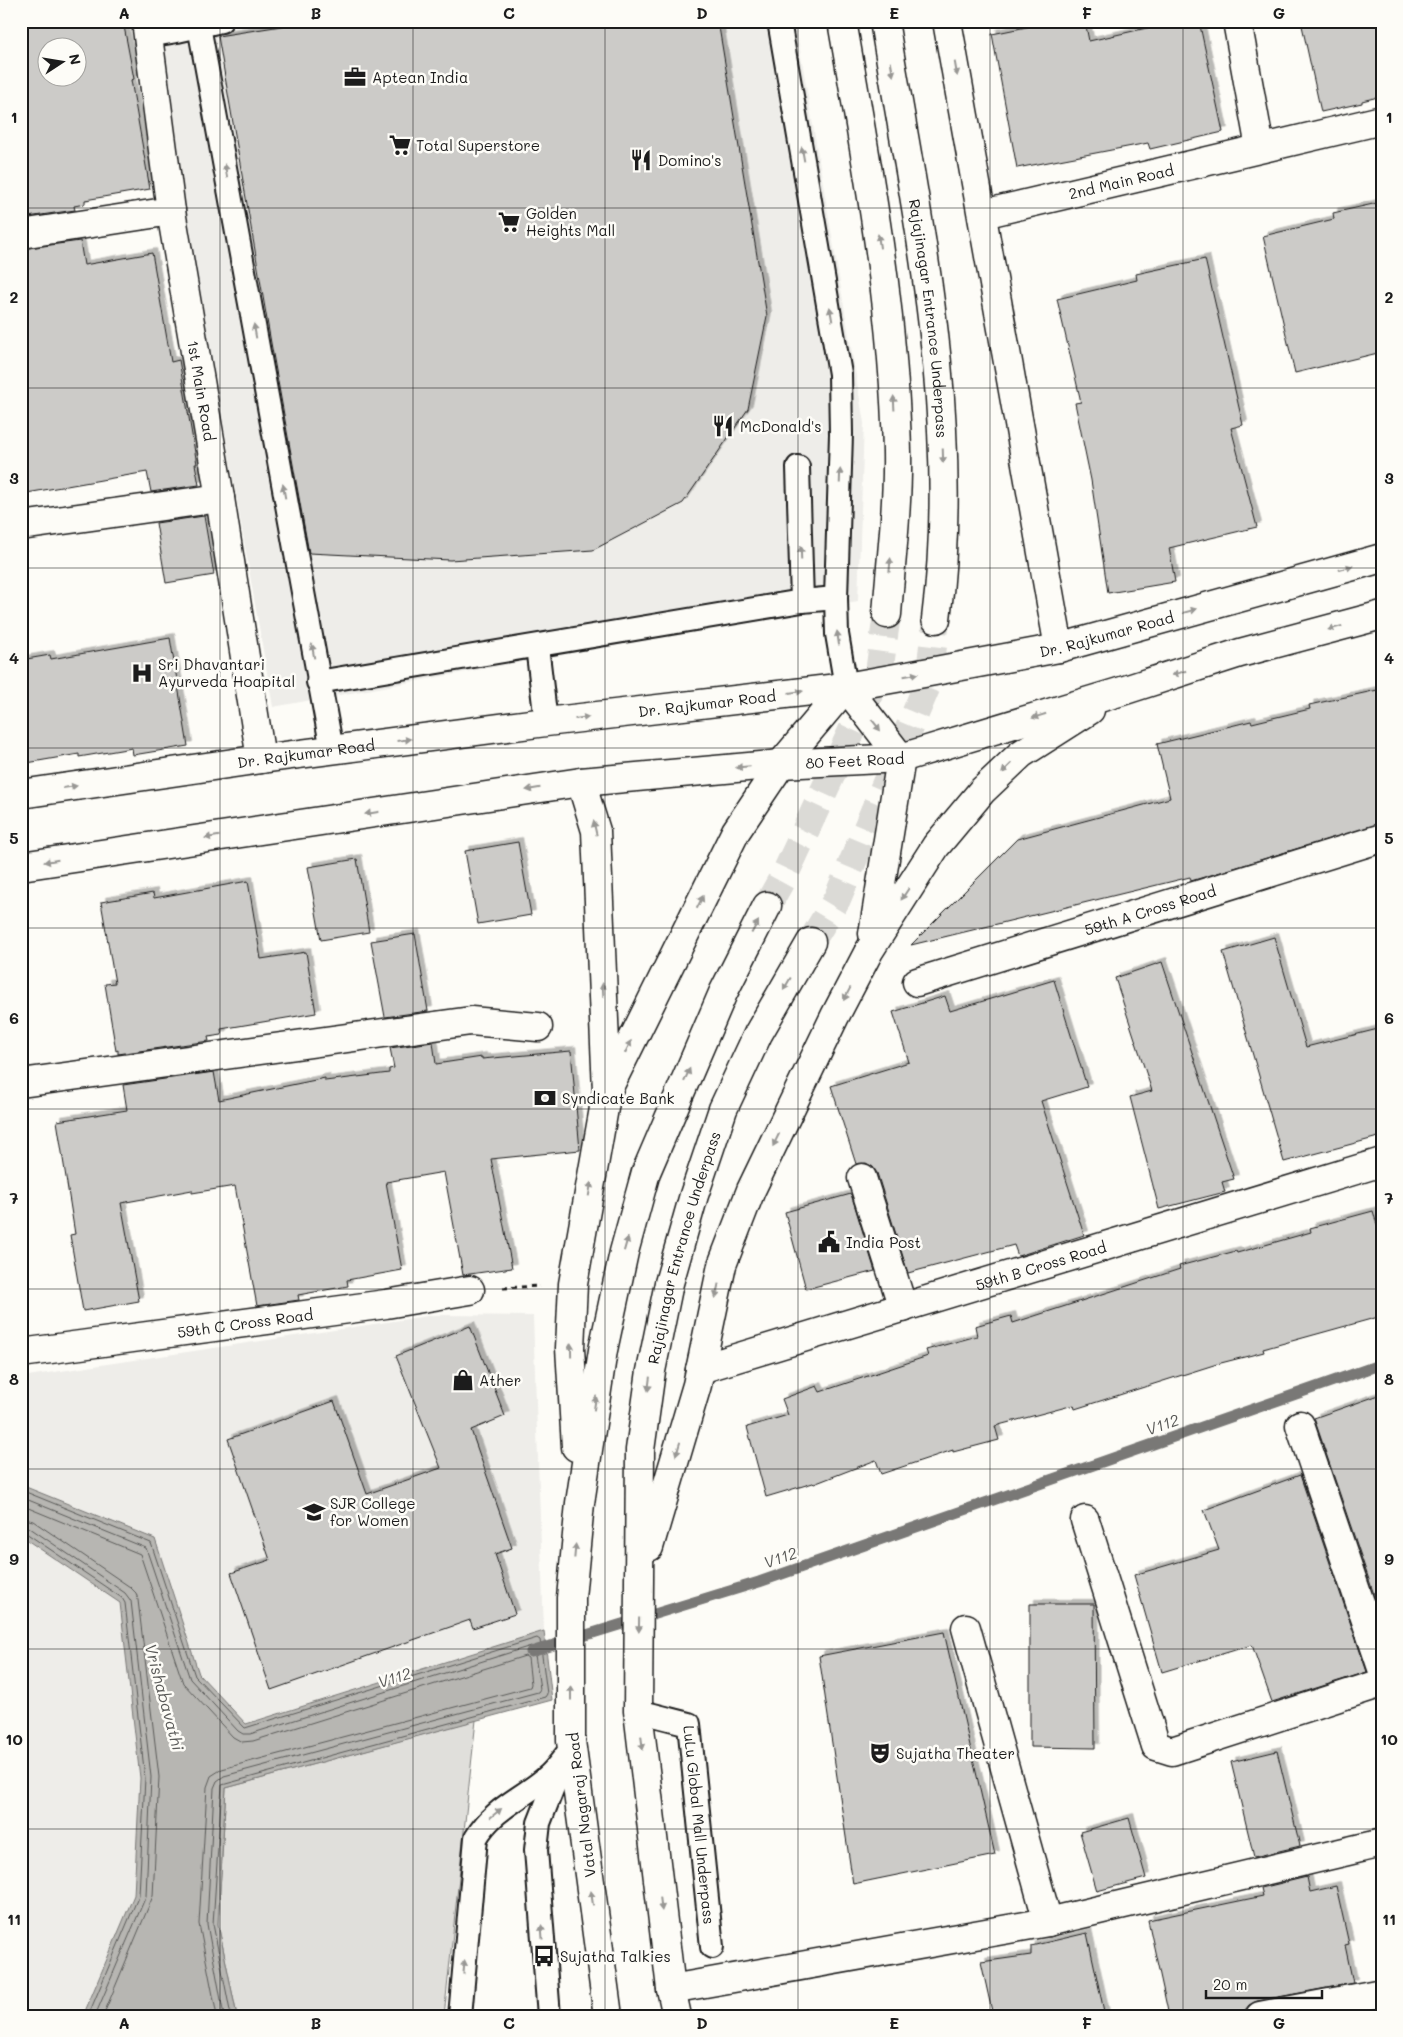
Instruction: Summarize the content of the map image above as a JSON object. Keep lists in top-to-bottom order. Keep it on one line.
{"streets":{"main road":["2nd Main Road","Rajajinagar Entrance Underpass","1st Main Road","Dr. Rajkumar Road","80 Feet Road","59th A Cross Road","59th B Cross Road","59th C Cross Road","Vatal Nagaraj Road"],"lane":["LuLu Global Mall Underpass"]},"crossings":[["1st Main Road","Dr. Rajkumar Road"]],"one_way":["80 Feet Road"],"water":["V112","Vrishabavathi"],"places":{"office":["Aptean India"],"supermarket":["Total Superstore","Golden Heights Mall"],"restaurant":["Domino's","McDonald's"],"hospital":["Sri Dhavantari Ayurveda Hoapital"],"bank":["Syndicate Bank"],"public building":["India Post"],"shop":["Ather"],"school or university":["SJR College for Women"],"theatre":["Sujatha Theater"],"bus stop":["Sujatha Talkies"]},"scale_bar":"20 m","north":"right","grid":{"columns":["A","B","C","D","E","F","G"],"rows":["1","2","3","4","5","6","7","8","9","10","11"]}}
